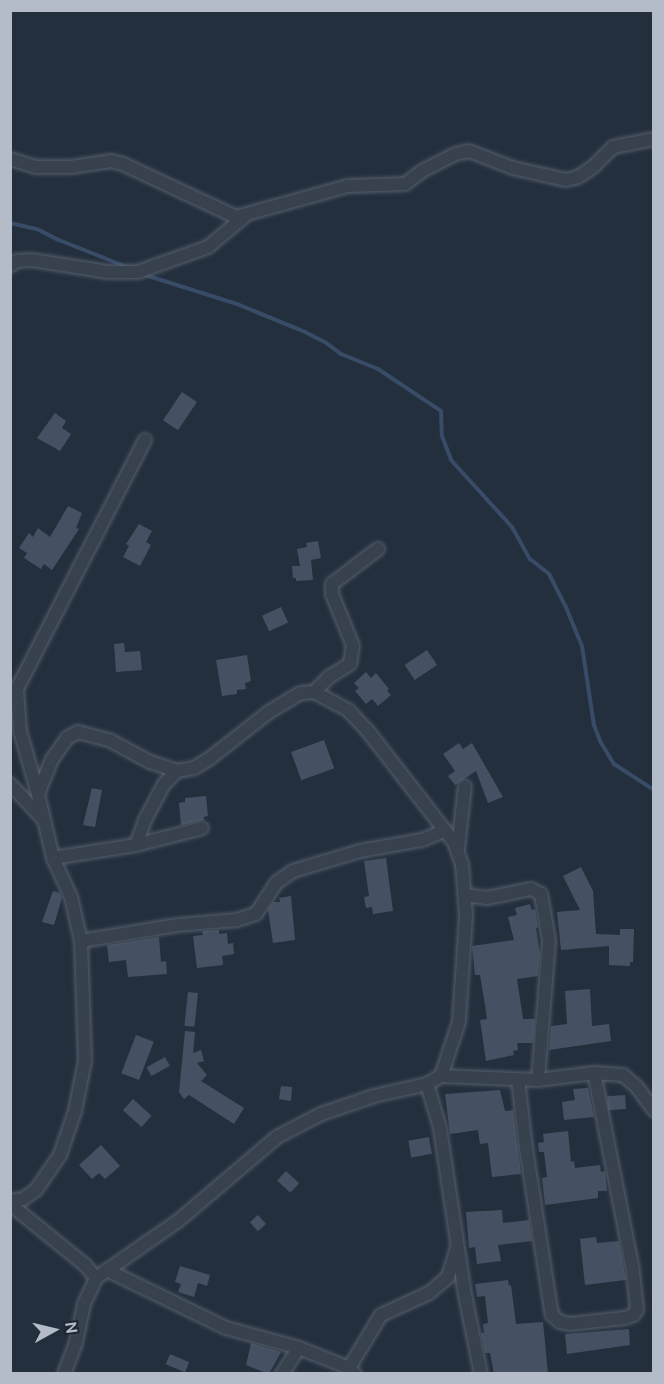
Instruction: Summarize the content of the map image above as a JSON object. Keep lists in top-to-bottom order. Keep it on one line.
{"north":"right"}
